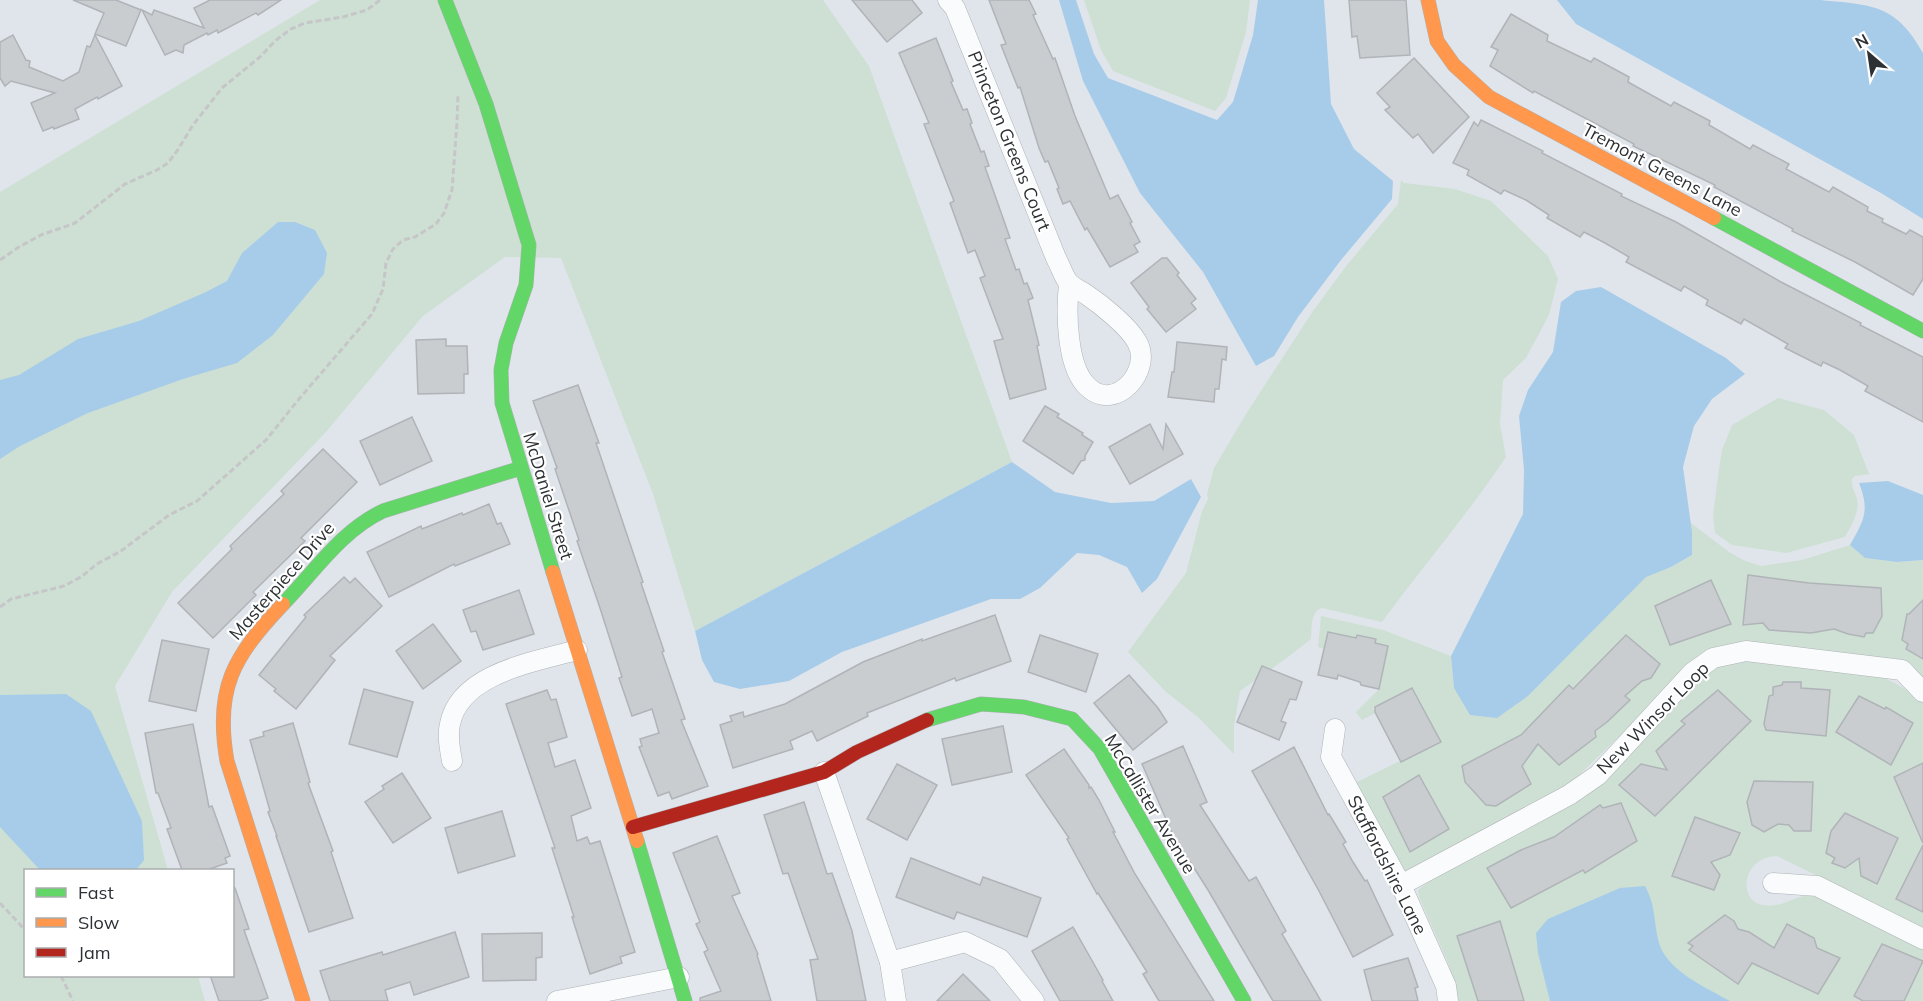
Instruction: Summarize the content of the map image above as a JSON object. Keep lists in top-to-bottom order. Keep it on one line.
{"streets":{"street":["Princeton Greens Court","Tremont Greens Lane","McDaniel Street","Masterpiece Drive","New Winsor Loop","McCallister Avenue","Staffordshire Lane"]},"crossings":[["McDaniel Street","Masterpiece Drive"],["McDaniel Street","McCallister Avenue"],["New Winsor Loop","Staffordshire Lane"]],"legend":["Fast","Slow","Jam"],"north":"top left"}
